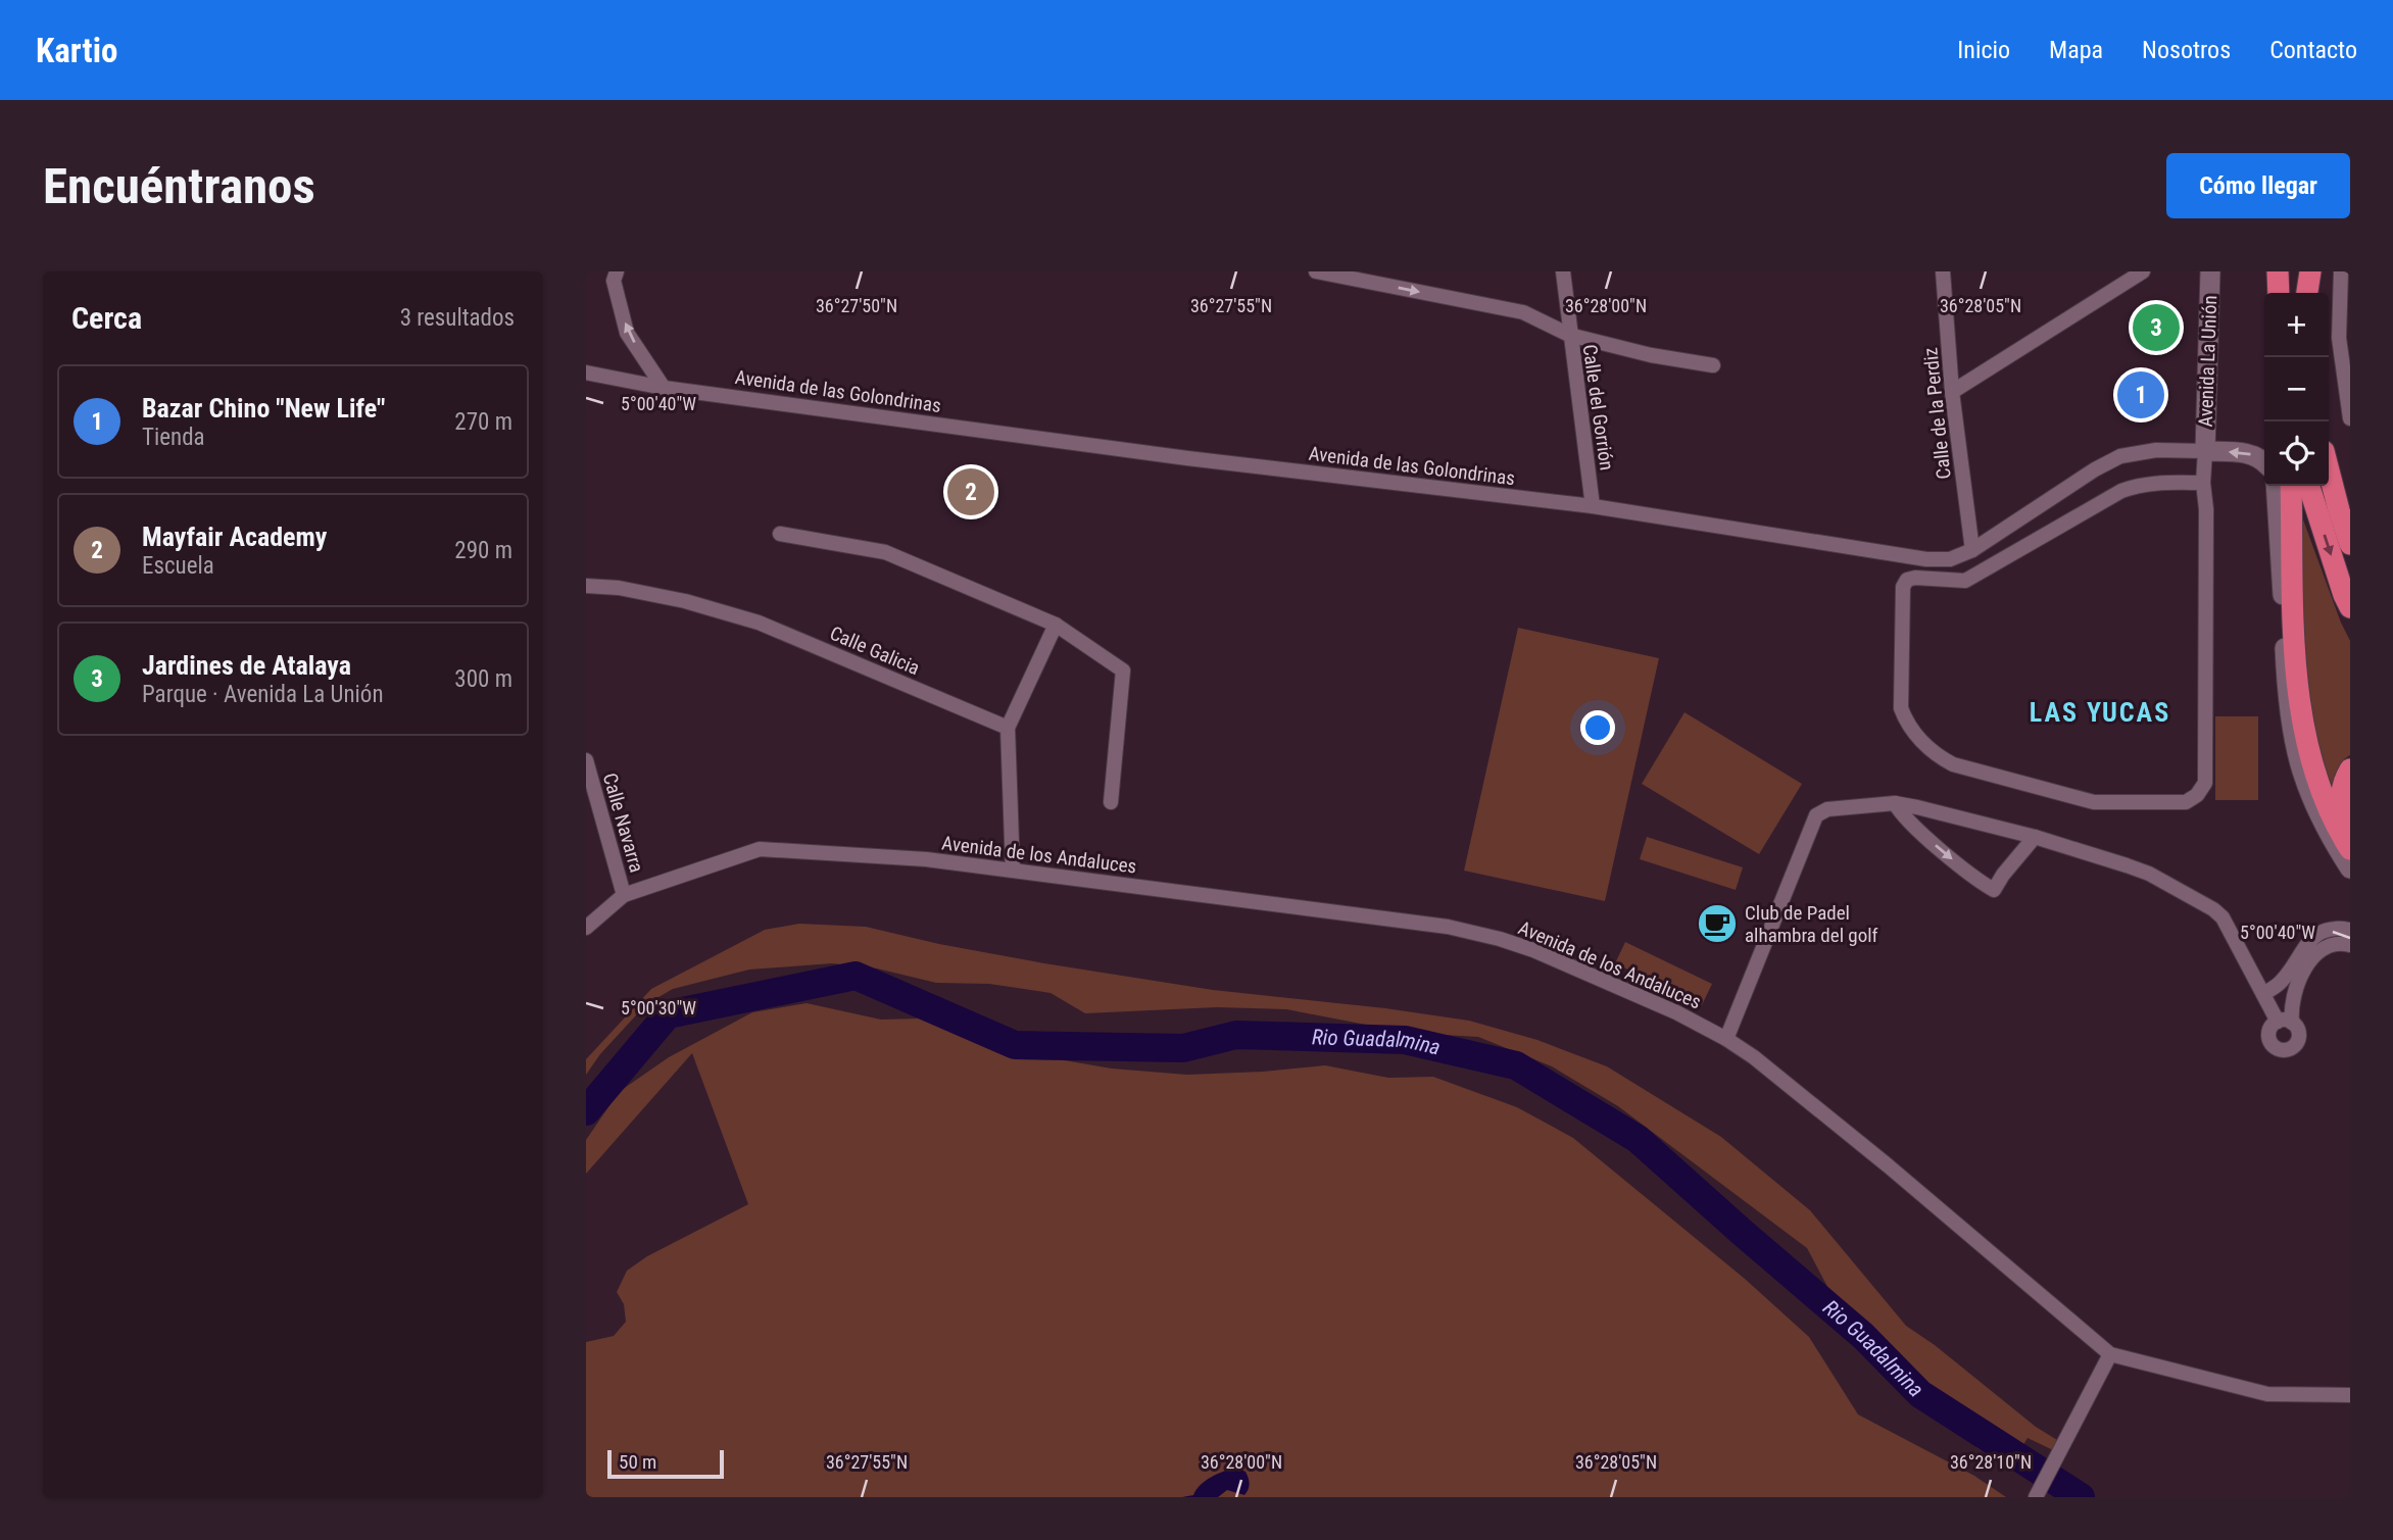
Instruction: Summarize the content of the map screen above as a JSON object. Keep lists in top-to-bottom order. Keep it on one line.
{"streets":{"main road":["Avenida La Unión"],"street":["Avenida de las Golondrinas","Calle del Gorrión","Calle de la Perdiz","Calle Galicia","Calle Navarra","Avenida de los Andaluces"]},"crossings":[["Avenida La Unión","Avenida de las Golondrinas"],["Avenida de las Golondrinas","Calle del Gorrión"],["Avenida de las Golondrinas","Calle de la Perdiz"],["Calle Navarra","Avenida de los Andaluces"]],"districts":["LAS YUCAS"],"water":["Rio Guadalmina"],"places":{"cafe":["Club de Padel alhambra del golf"]},"scale_bar":"50 m","page":{"header":"Kartio","nav":["Inicio","Mapa","Nosotros","Contacto"],"buttons":"Cómo llegar","title":"Encuéntranos","heading":["Cerca","3 resultados"],"map_buttons":["+","−"],"pins":["3","1","2"],"list":[{"mark":"1","name":"Bazar Chino \"New Life\"","note":"Tienda","value":"270 m"},{"mark":"2","name":"Mayfair Academy","note":"Escuela","value":"290 m"},{"mark":"3","name":"Jardines de Atalaya","note":"Parque · Avenida La Unión","value":"300 m"}],"scale":"50 m"},"coordinates":["36°27'50\"N","36°27'55\"N","36°28'00\"N","36°28'05\"N","5°00'40\"W","5°00'30\"W","36°28'10\"N"]}
